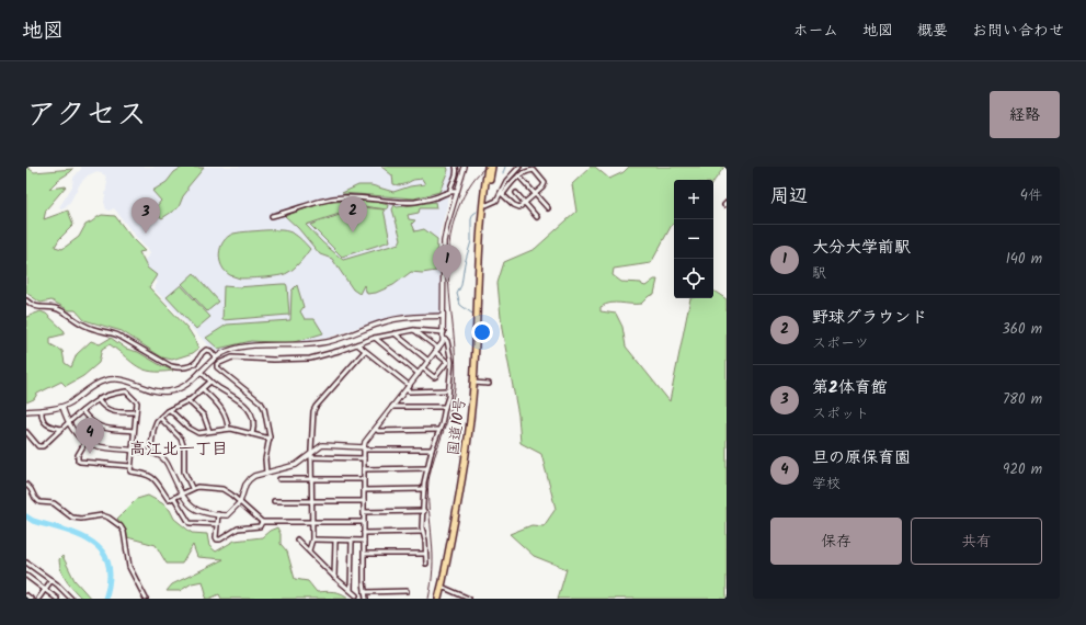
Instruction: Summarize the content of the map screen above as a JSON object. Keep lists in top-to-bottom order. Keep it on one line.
{"streets":{"highway":["国道10号"]},"districts":["高江北一丁目"],"page":{"header":"地図","nav":["ホーム","地図","概要","お問い合わせ"],"title":"アクセス","buttons":["経路",["保存","共有"]],"heading":["周辺","4件"],"map_buttons":["+","−"],"pins":["2","3","1","4"],"list":[{"mark":"1","name":"大分大学前駅","note":"駅","value":"140 m"},{"mark":"2","name":"野球グラウンド","note":"スポーツ","value":"360 m"},{"mark":"3","name":"第2体育館","note":"スポット","value":"780 m"},{"mark":"4","name":"旦の原保育園","note":"学校","value":"920 m"}]}}
